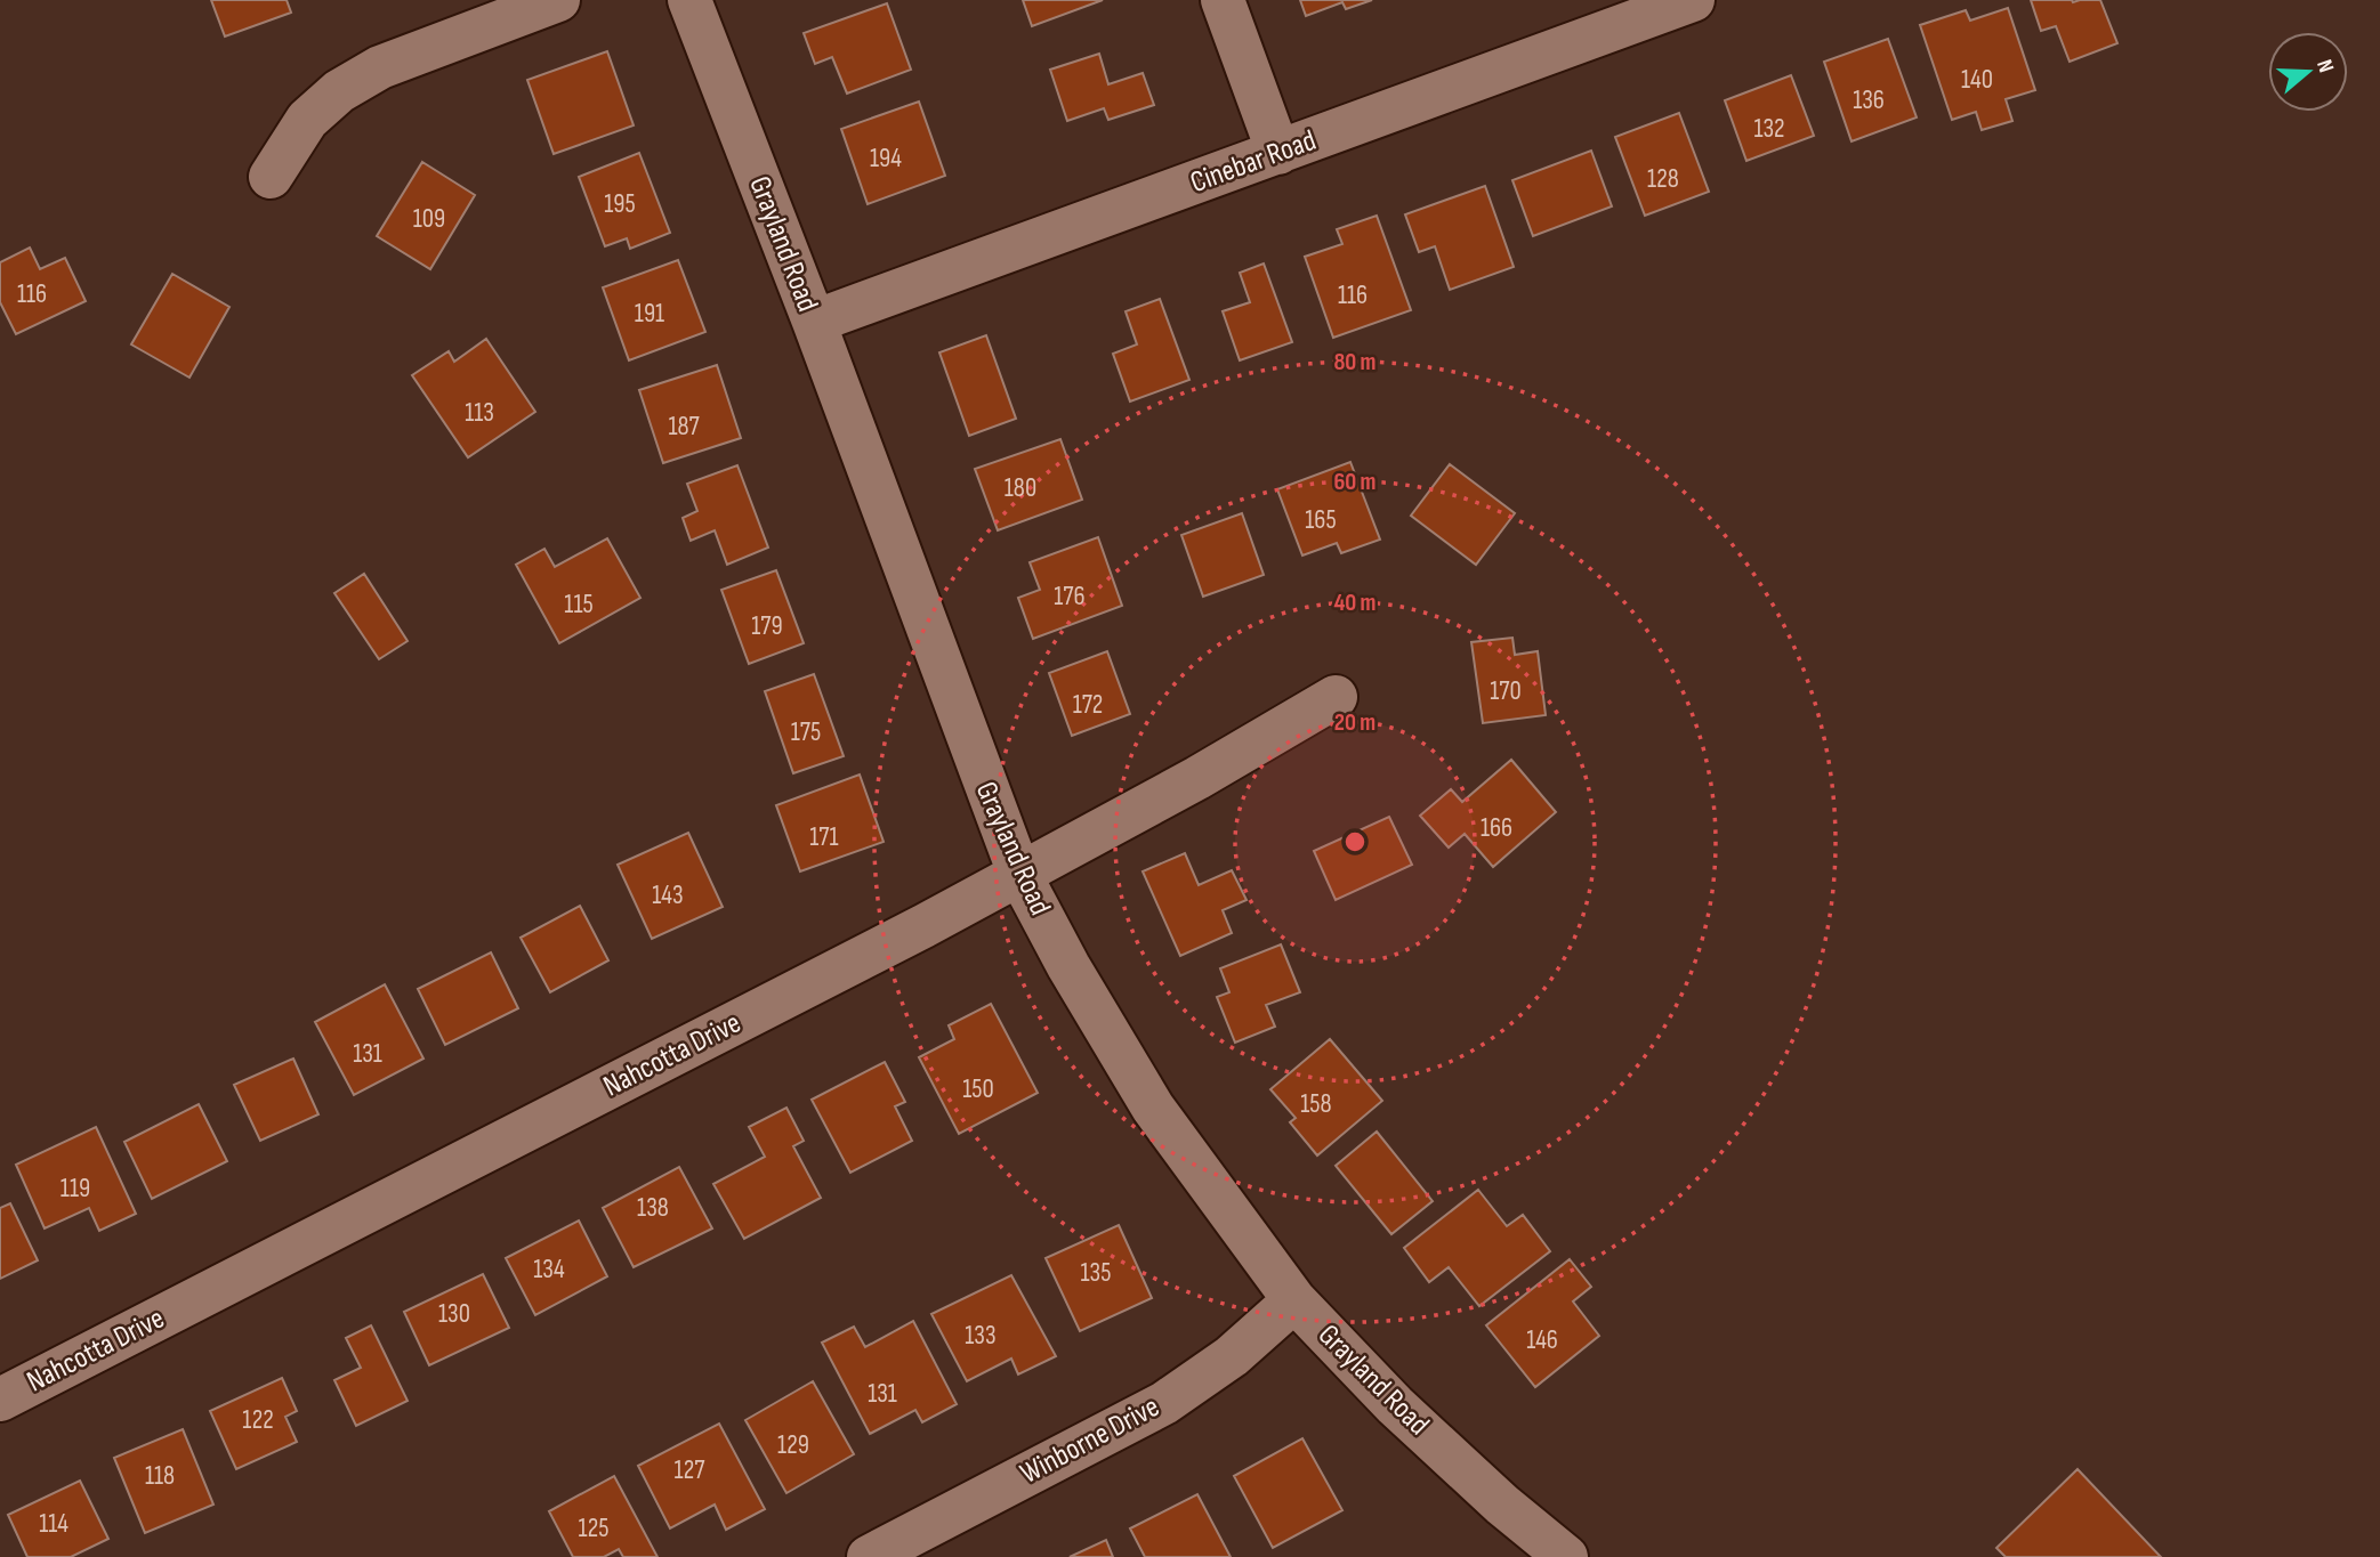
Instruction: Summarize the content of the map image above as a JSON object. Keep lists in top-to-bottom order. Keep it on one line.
{"streets":{"street":["Cinebar Road","Grayland Road","Nahcotta Drive","Winborne Drive"]},"crossings":[["Cinebar Road","Grayland Road"],["Grayland Road","Nahcotta Drive"],["Grayland Road","Winborne Drive"]],"house_numbers":["140","136","132","194","128","195","109","116","116","191","113","187","180","165","176","115","179","170","172","175","166","171","143","131","150","158","119","138","134","135","130","133","146","131","122","129","127","118","114","125"],"north":"right","rings":["80 m","60 m","40 m","20 m"]}
